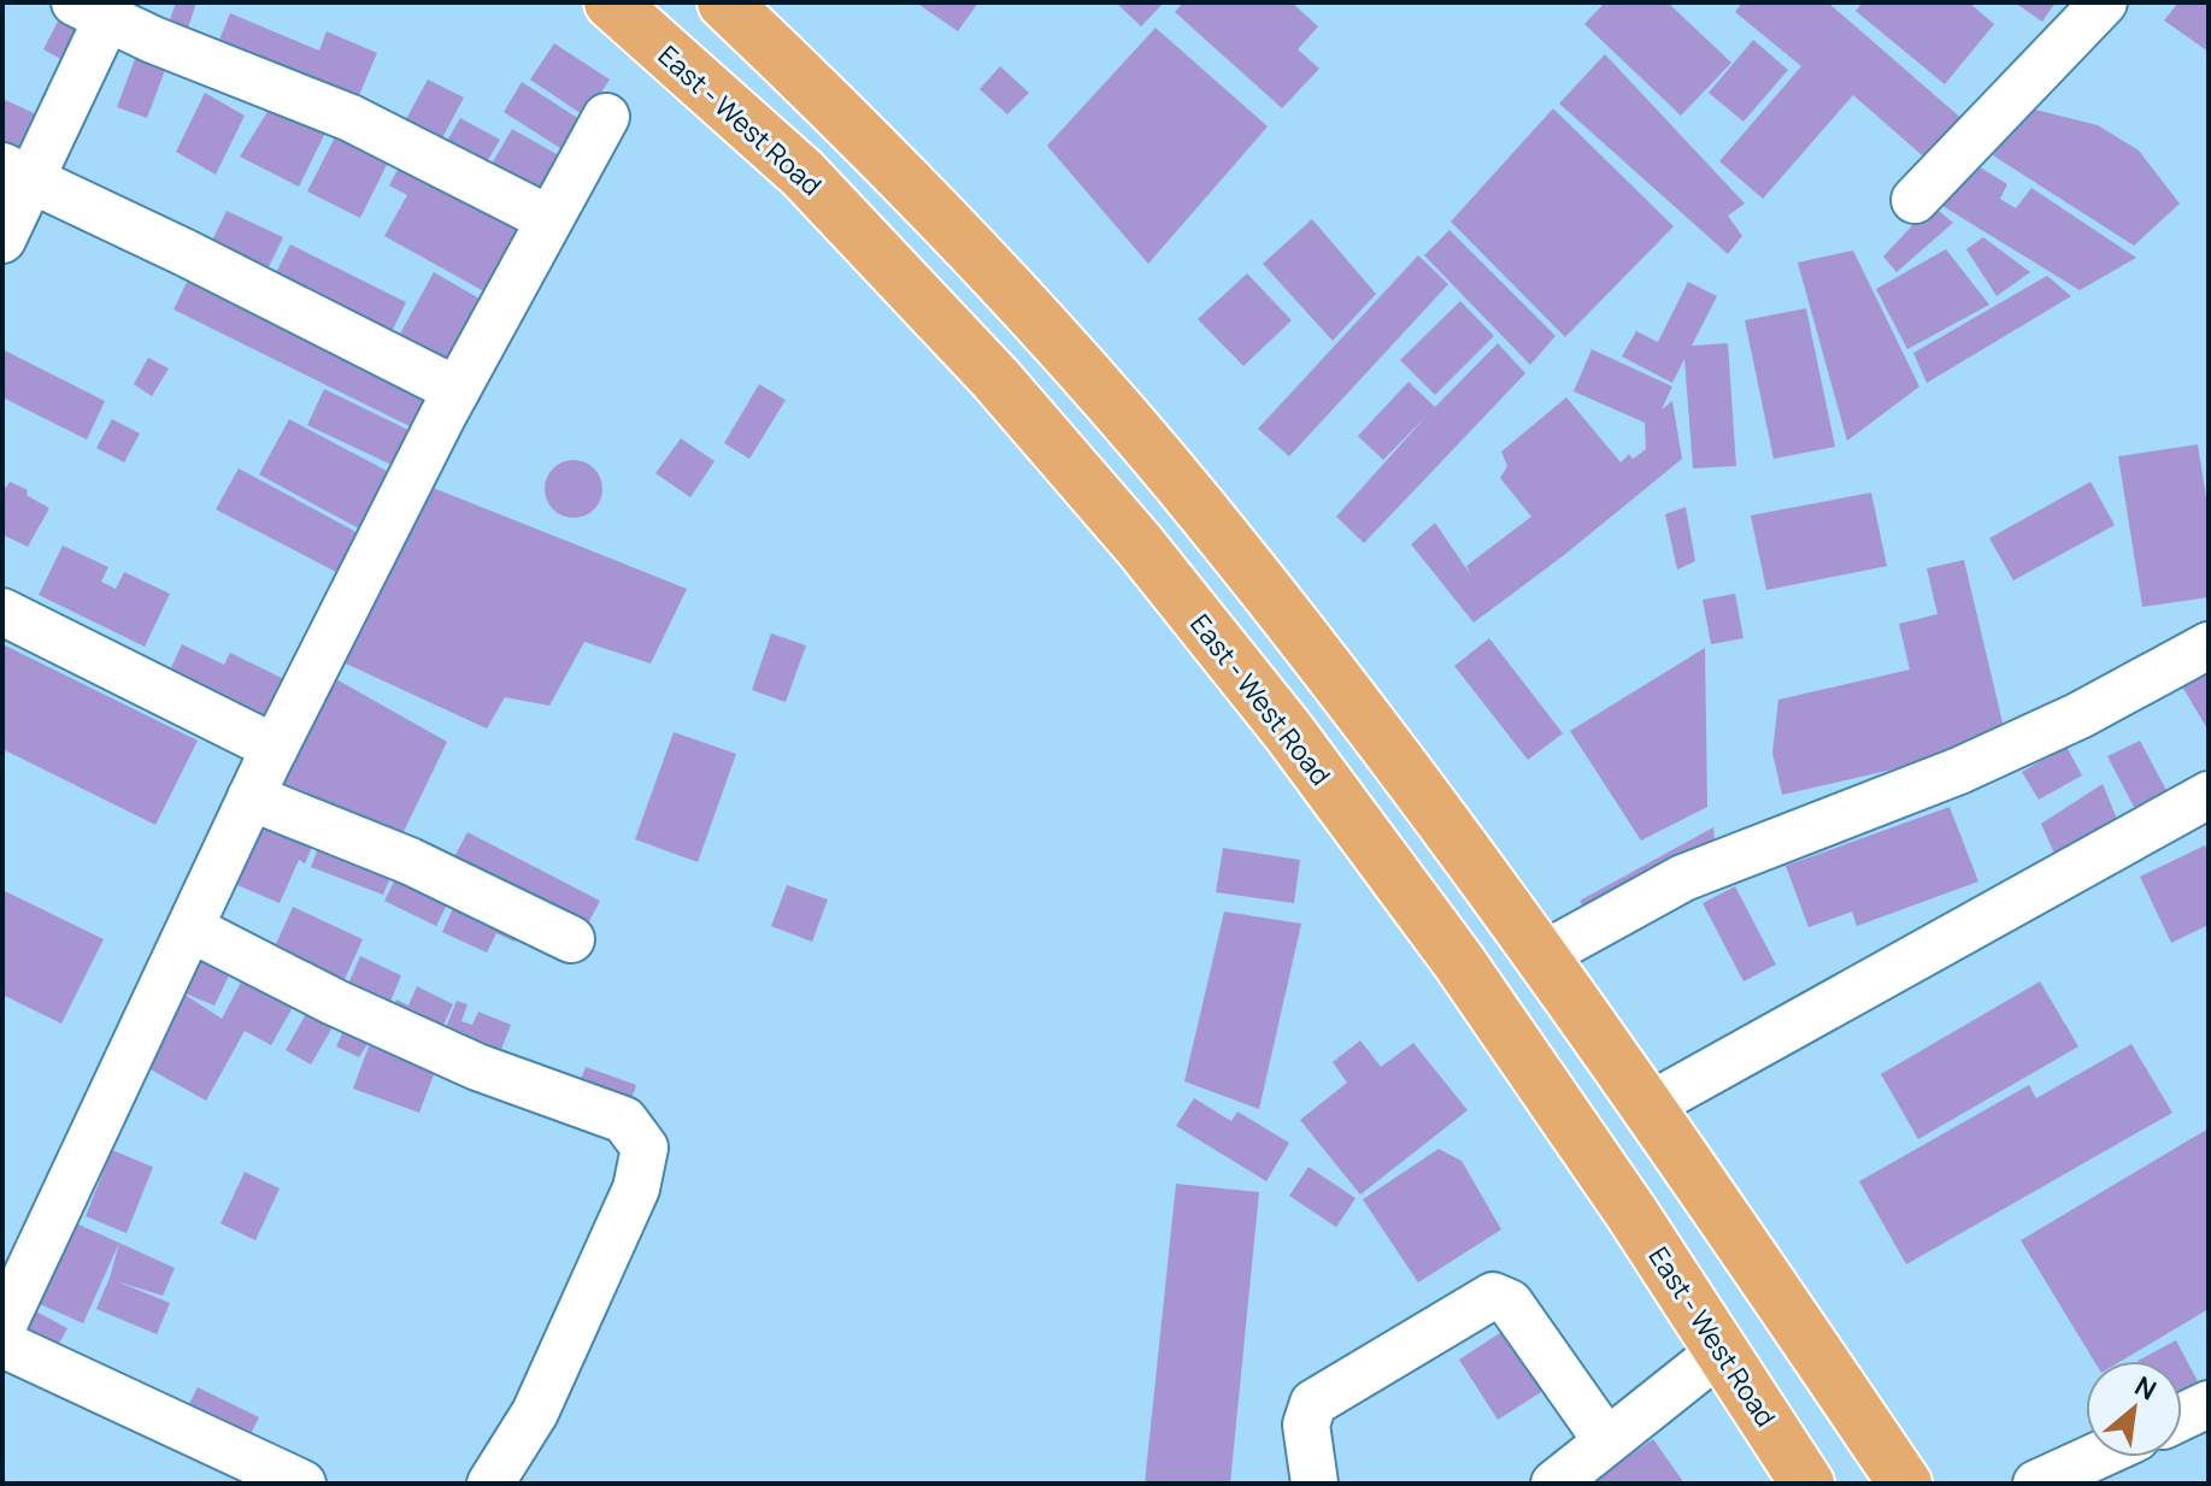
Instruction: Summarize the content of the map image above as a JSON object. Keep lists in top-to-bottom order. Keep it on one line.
{"streets":{"main road":["East - West Road"]},"north":"top right"}
